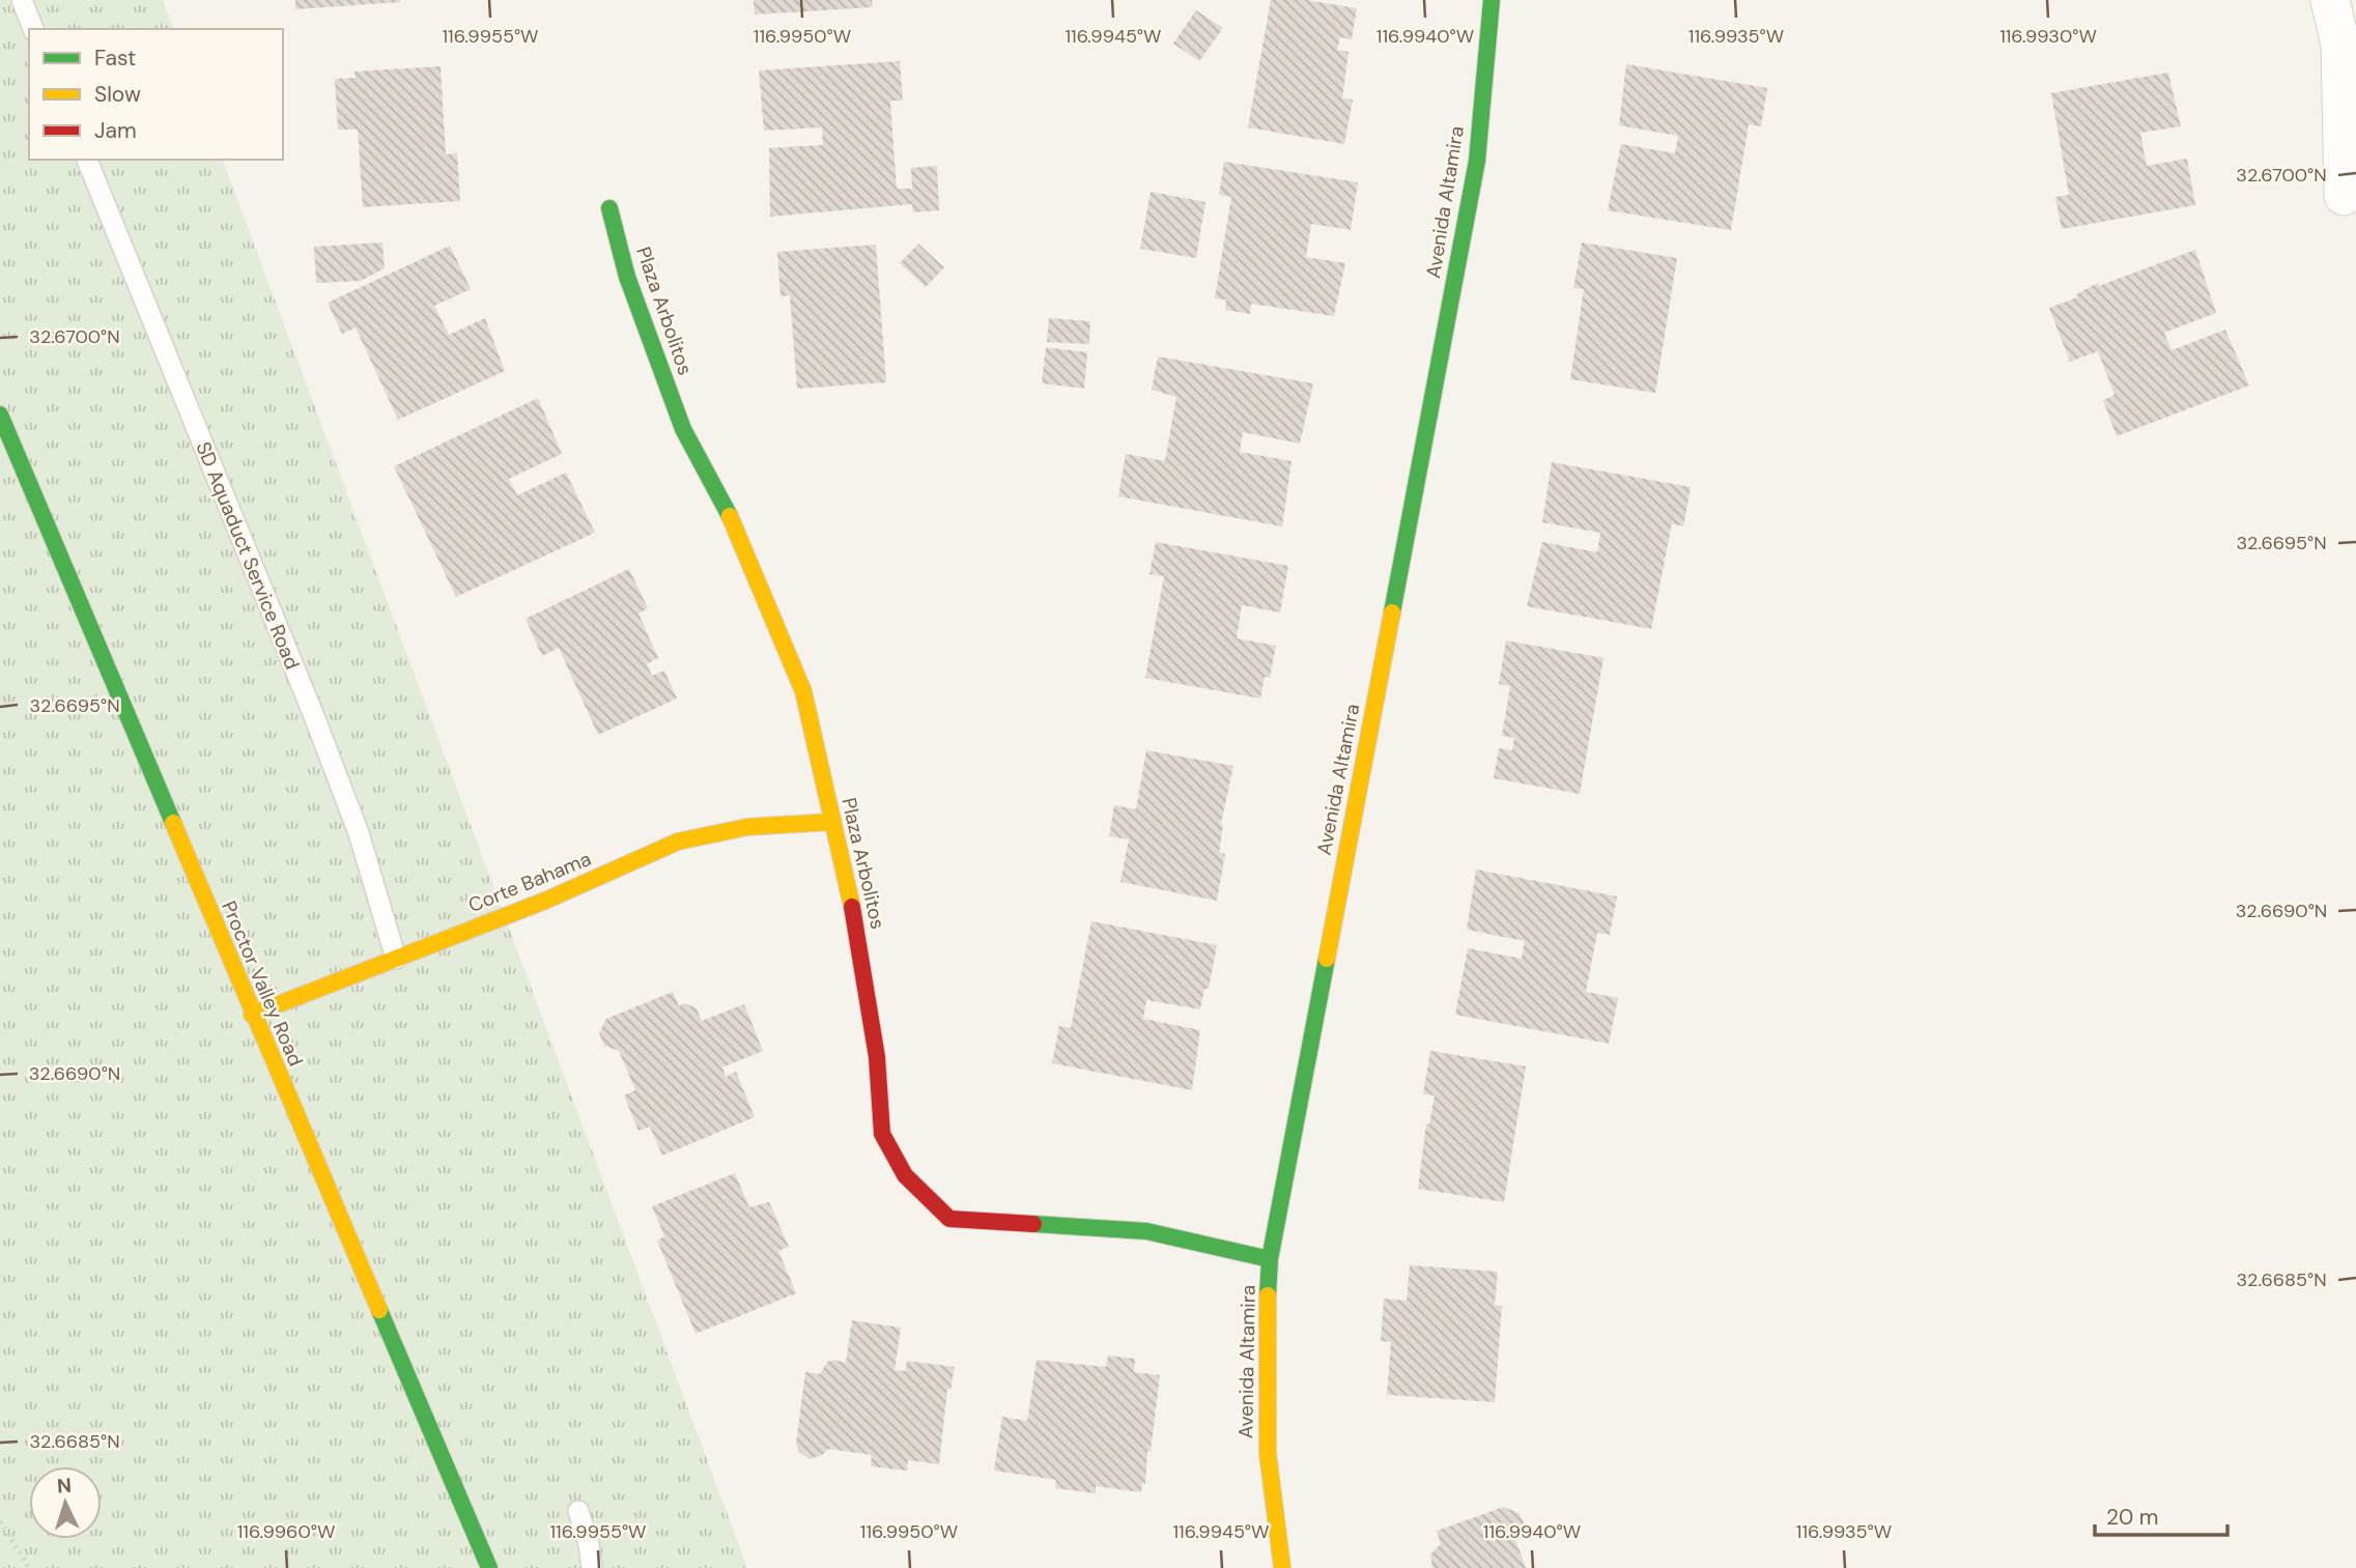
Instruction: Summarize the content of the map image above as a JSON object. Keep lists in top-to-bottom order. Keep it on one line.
{"streets":{"street":["Avenida Altamira","Plaza Arbolitos","Corte Bahama","Proctor Valley Road"],"lane":["SD Aquaduct Service Road"]},"crossings":[["Avenida Altamira","Plaza Arbolitos"],["Plaza Arbolitos","Corte Bahama"],["SD Aquaduct Service Road","Corte Bahama"],["Corte Bahama","Proctor Valley Road"]],"legend":["Fast","Slow","Jam"],"scale_bar":"20 m","north":"top","coordinates":["116.9955°W","116.9950°W","116.9945°W","116.9940°W","116.9935°W","116.9930°W","32.6700°N","32.6695°N","32.6690°N","32.6685°N","116.9960°W"]}
